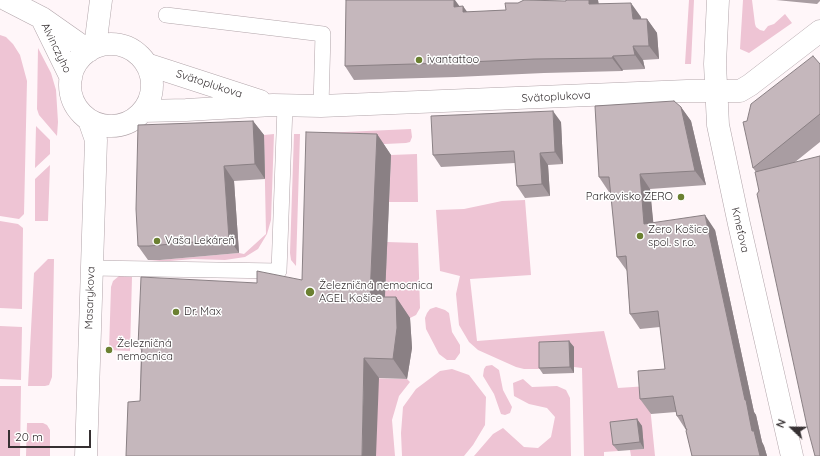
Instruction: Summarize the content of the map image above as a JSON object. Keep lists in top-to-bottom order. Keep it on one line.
{"streets":{"street":["Alvinczyho","Svätoplukova","Kmeťova","Masarykova"]},"crossings":[["Alvinczyho","Svätoplukova"],["Alvinczyho","Masarykova"],["Svätoplukova","Kmeťova"],["Svätoplukova","Masarykova"]],"places":["ivantattoo","Parkovisko ZERO","Zero Košice spol. s r.o.","Vaša Lekáreň","Železničná nemocnica AGEL Košice","Dr. Max","Železničná nemocnica"],"scale_bar":"20 m","north":"left"}
